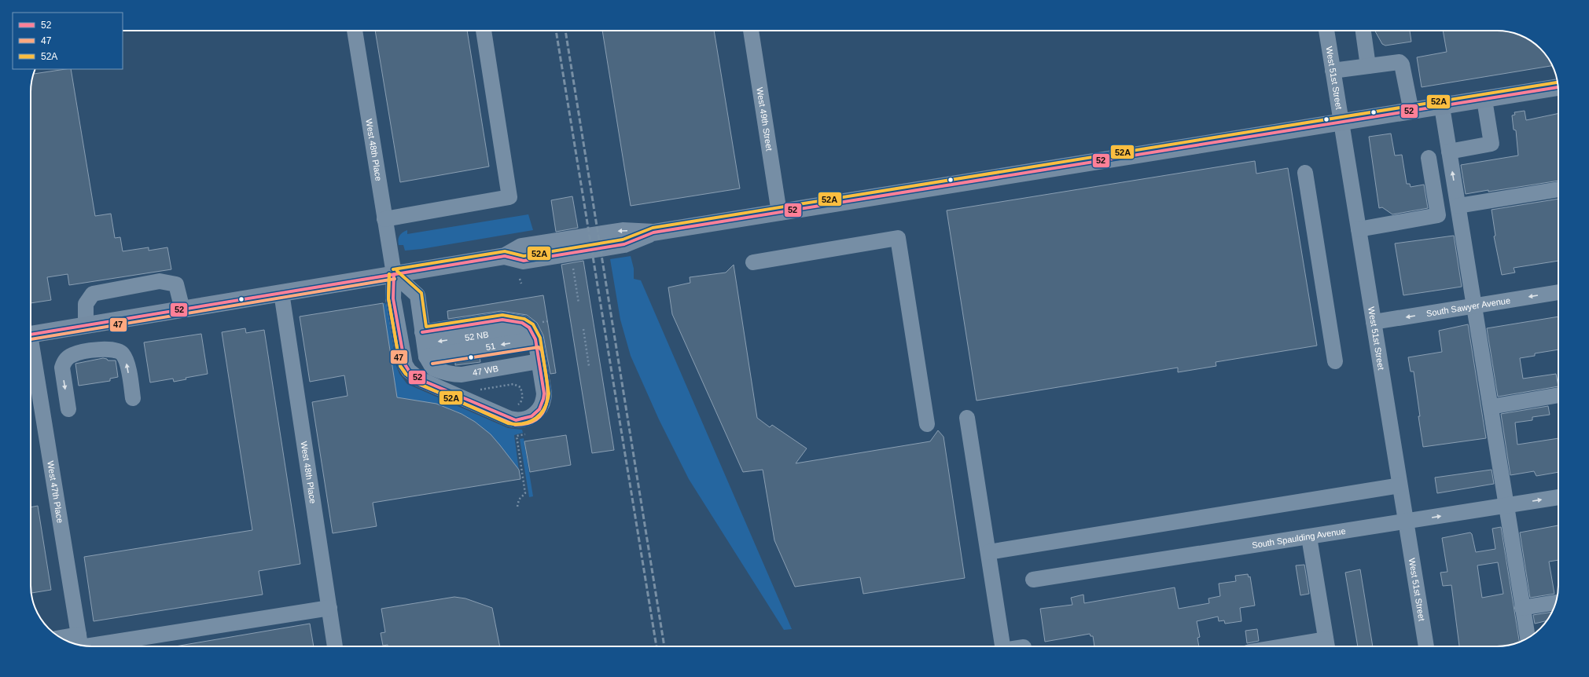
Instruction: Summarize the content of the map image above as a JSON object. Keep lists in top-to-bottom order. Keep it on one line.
{"streets":{"street":["West 51st Street","West 49th Street","West 48th Place","South Sawyer Avenue","52 NB","47 WB","West 47th Place","South Spaulding Avenue"]},"crossings":[["West 51st Street","South Sawyer Avenue"],["West 51st Street","South Spaulding Avenue"],["West 48th Place","52 NB"],["West 48th Place","47 WB"],["52 NB","47 WB"]],"one_way":["52 NB"],"lines":["transit line 52A","transit line 52","transit line 47"],"legend":["52","47","52A"]}
